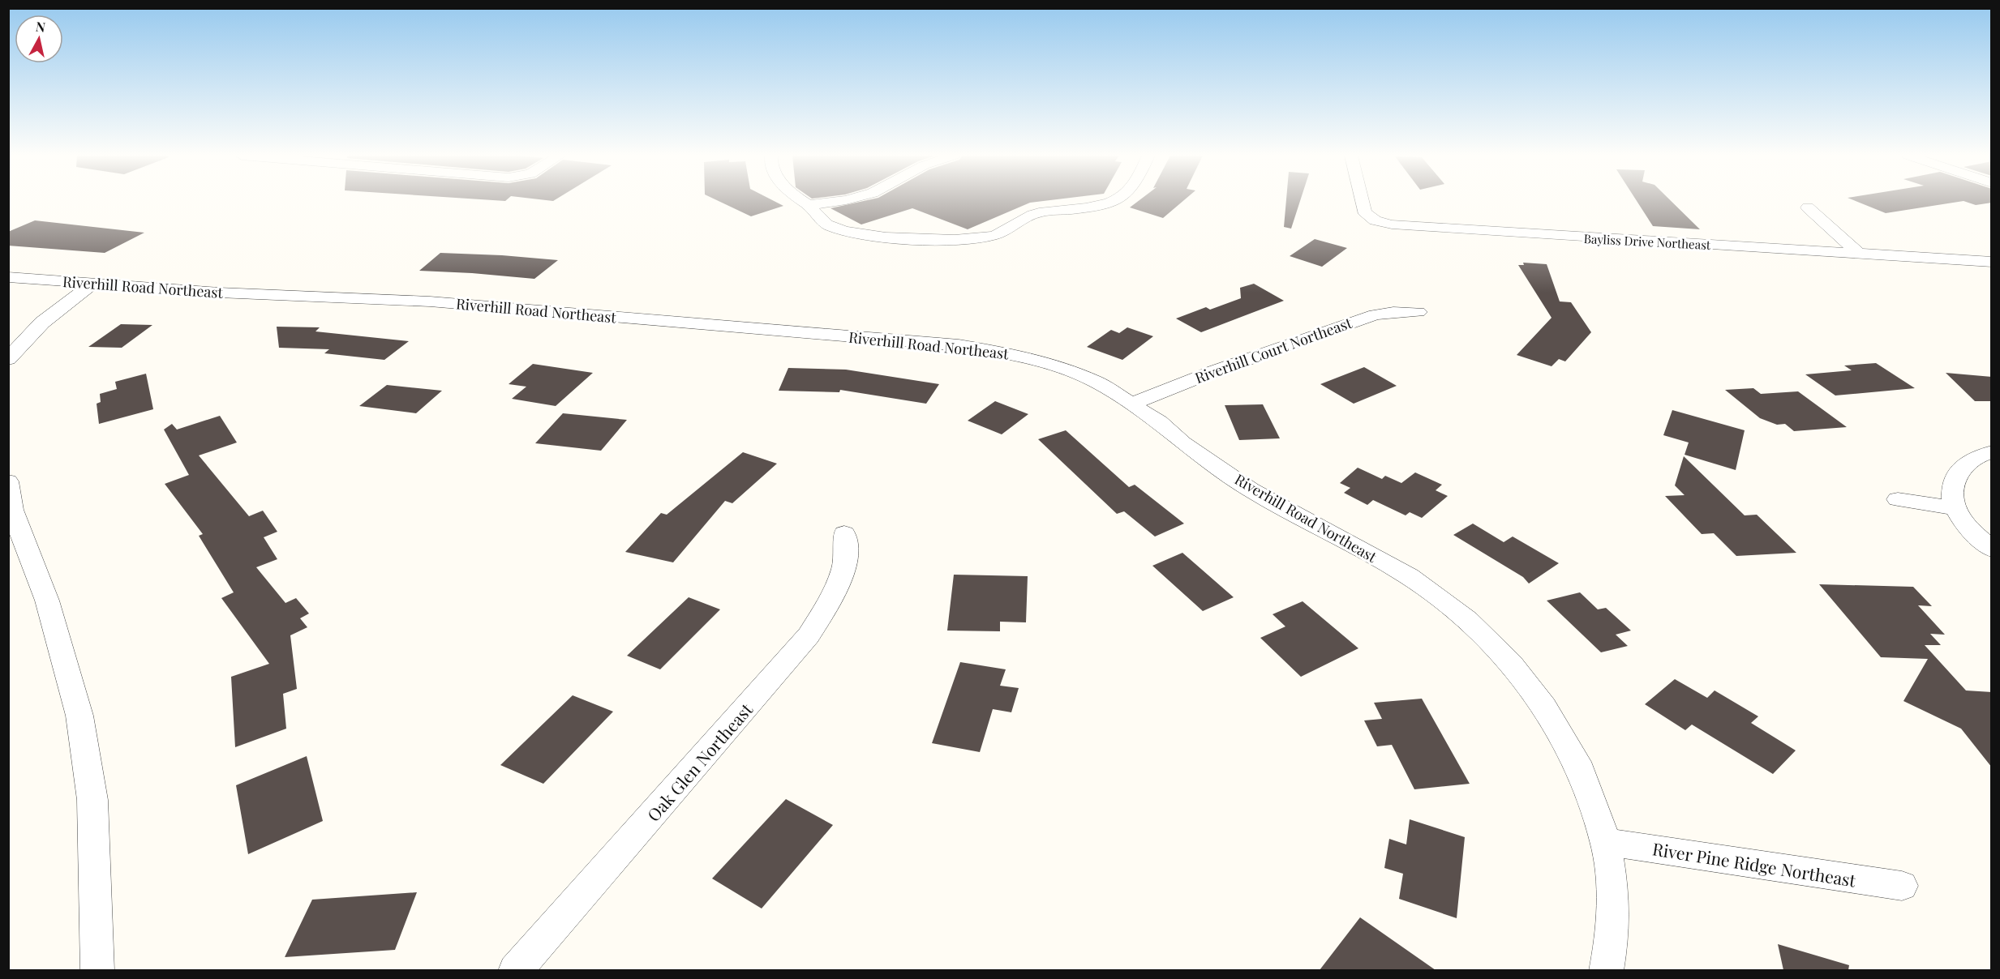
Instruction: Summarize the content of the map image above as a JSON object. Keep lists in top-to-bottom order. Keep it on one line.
{"streets":{"street":["Bayliss Drive Northeast","Riverhill Road Northeast","Riverhill Court Northeast","Oak Glen Northeast","River Pine Ridge Northeast"]},"crossings":[["Riverhill Road Northeast","Riverhill Court Northeast"],["Riverhill Road Northeast","River Pine Ridge Northeast"]],"north":"top"}
